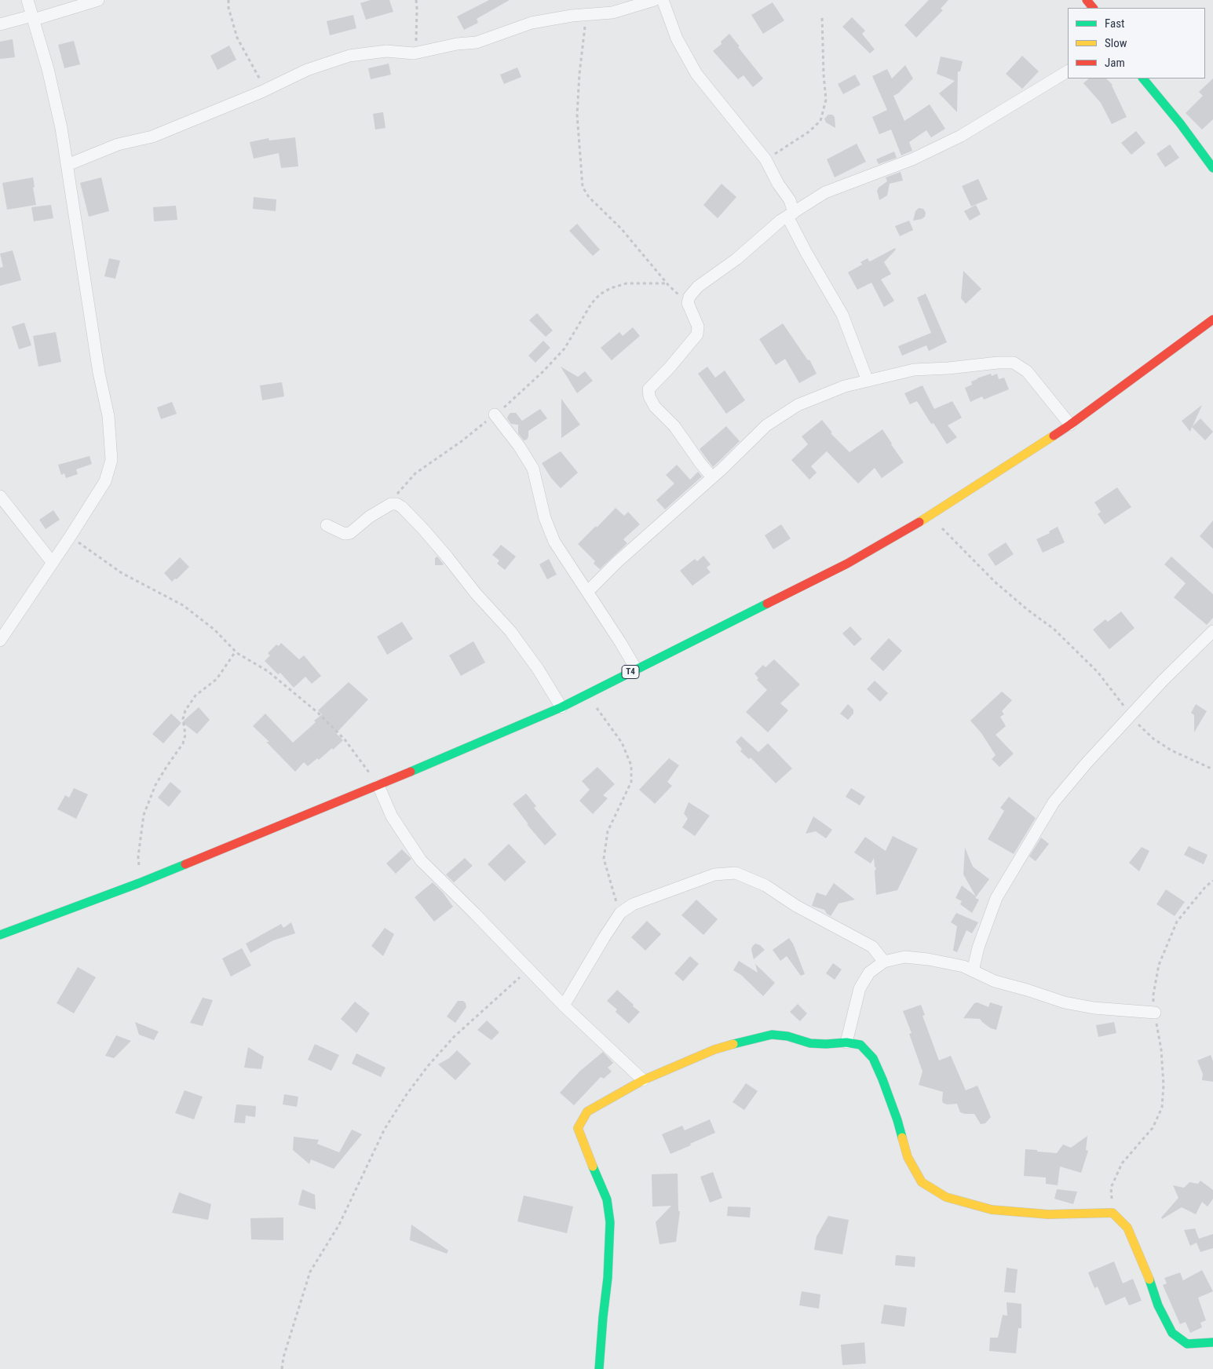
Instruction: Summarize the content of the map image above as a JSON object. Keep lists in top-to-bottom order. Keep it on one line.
{"streets":{"main road":["T4"]},"legend":["Fast","Slow","Jam"]}
